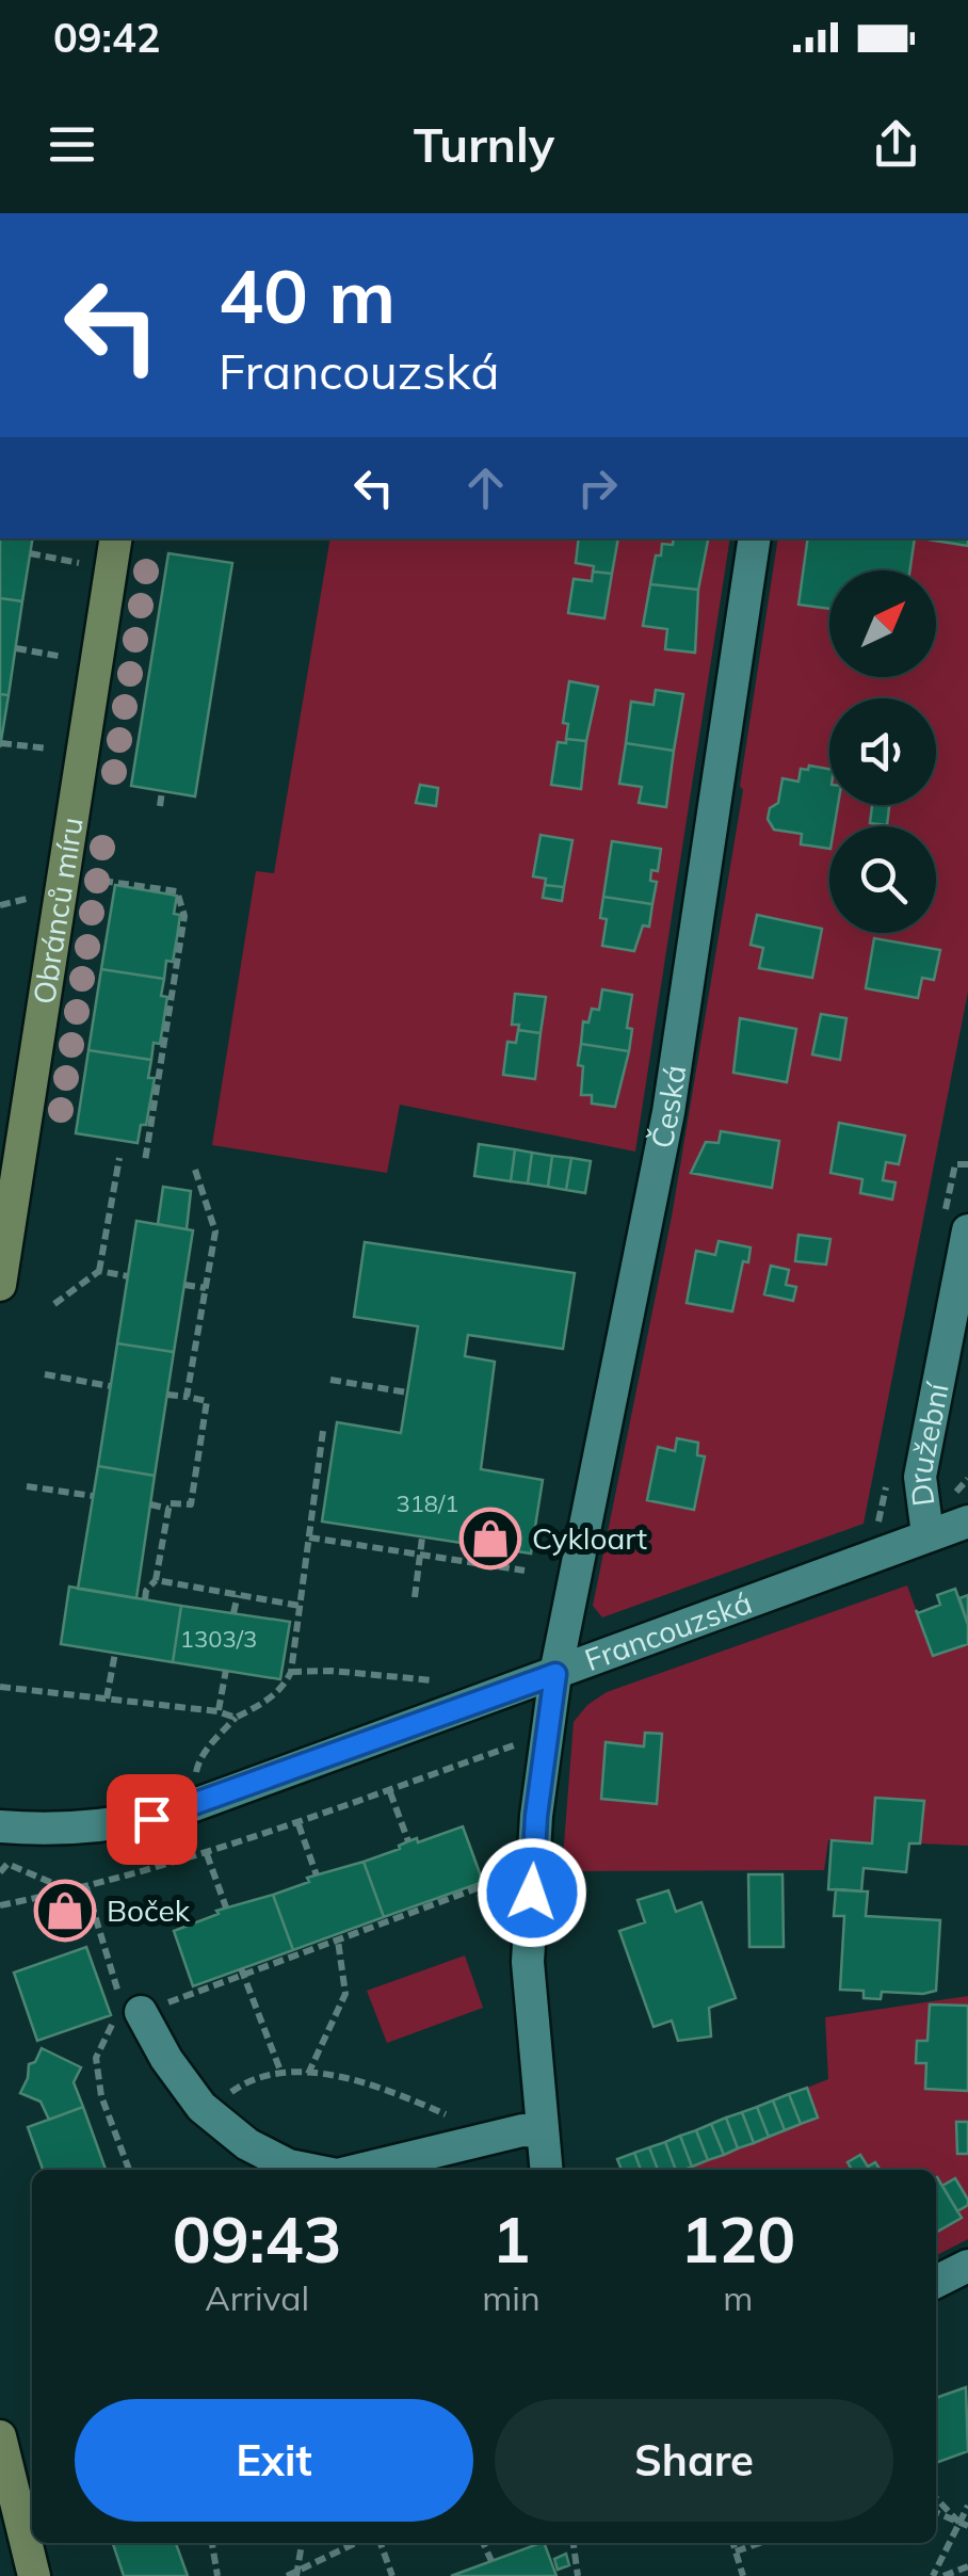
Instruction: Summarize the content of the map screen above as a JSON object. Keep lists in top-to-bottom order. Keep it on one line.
{"streets":{"main road":["Obránců míru"],"street":["Česká","Družební","Francouzská"]},"crossings":[["Česká","Francouzská"],["Družební","Francouzská"]],"places":{"shop":["Cykloart","Boček"]},"house_numbers":["318/1","1303/3"],"north":"top right","page":{"status":"09:42","header":"Turnly","turn":["40 m","Francouzská"],"eta":["09:43","Arrival","1","min","120","m"],"buttons":["Exit","Share"]}}
